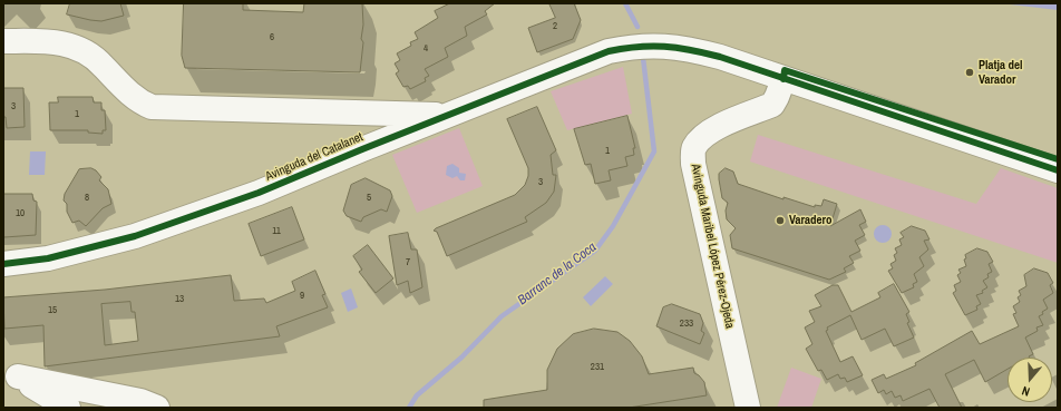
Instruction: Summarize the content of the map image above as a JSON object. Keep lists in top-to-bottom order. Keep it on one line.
{"streets":{"street":["Avinguda del Catalanet","Avinguda Maribel López Pérez-Ojeda"]},"crossings":[["Avinguda del Catalanet","Avinguda Maribel López Pérez-Ojeda"]],"water":["Barranc de la Coca"],"places":["Platja del Varador","Varadero"],"house_numbers":["2","6","4","3","1","1","3","8","5","10","11","7","9","13","15","233","231"],"north":"bottom"}
